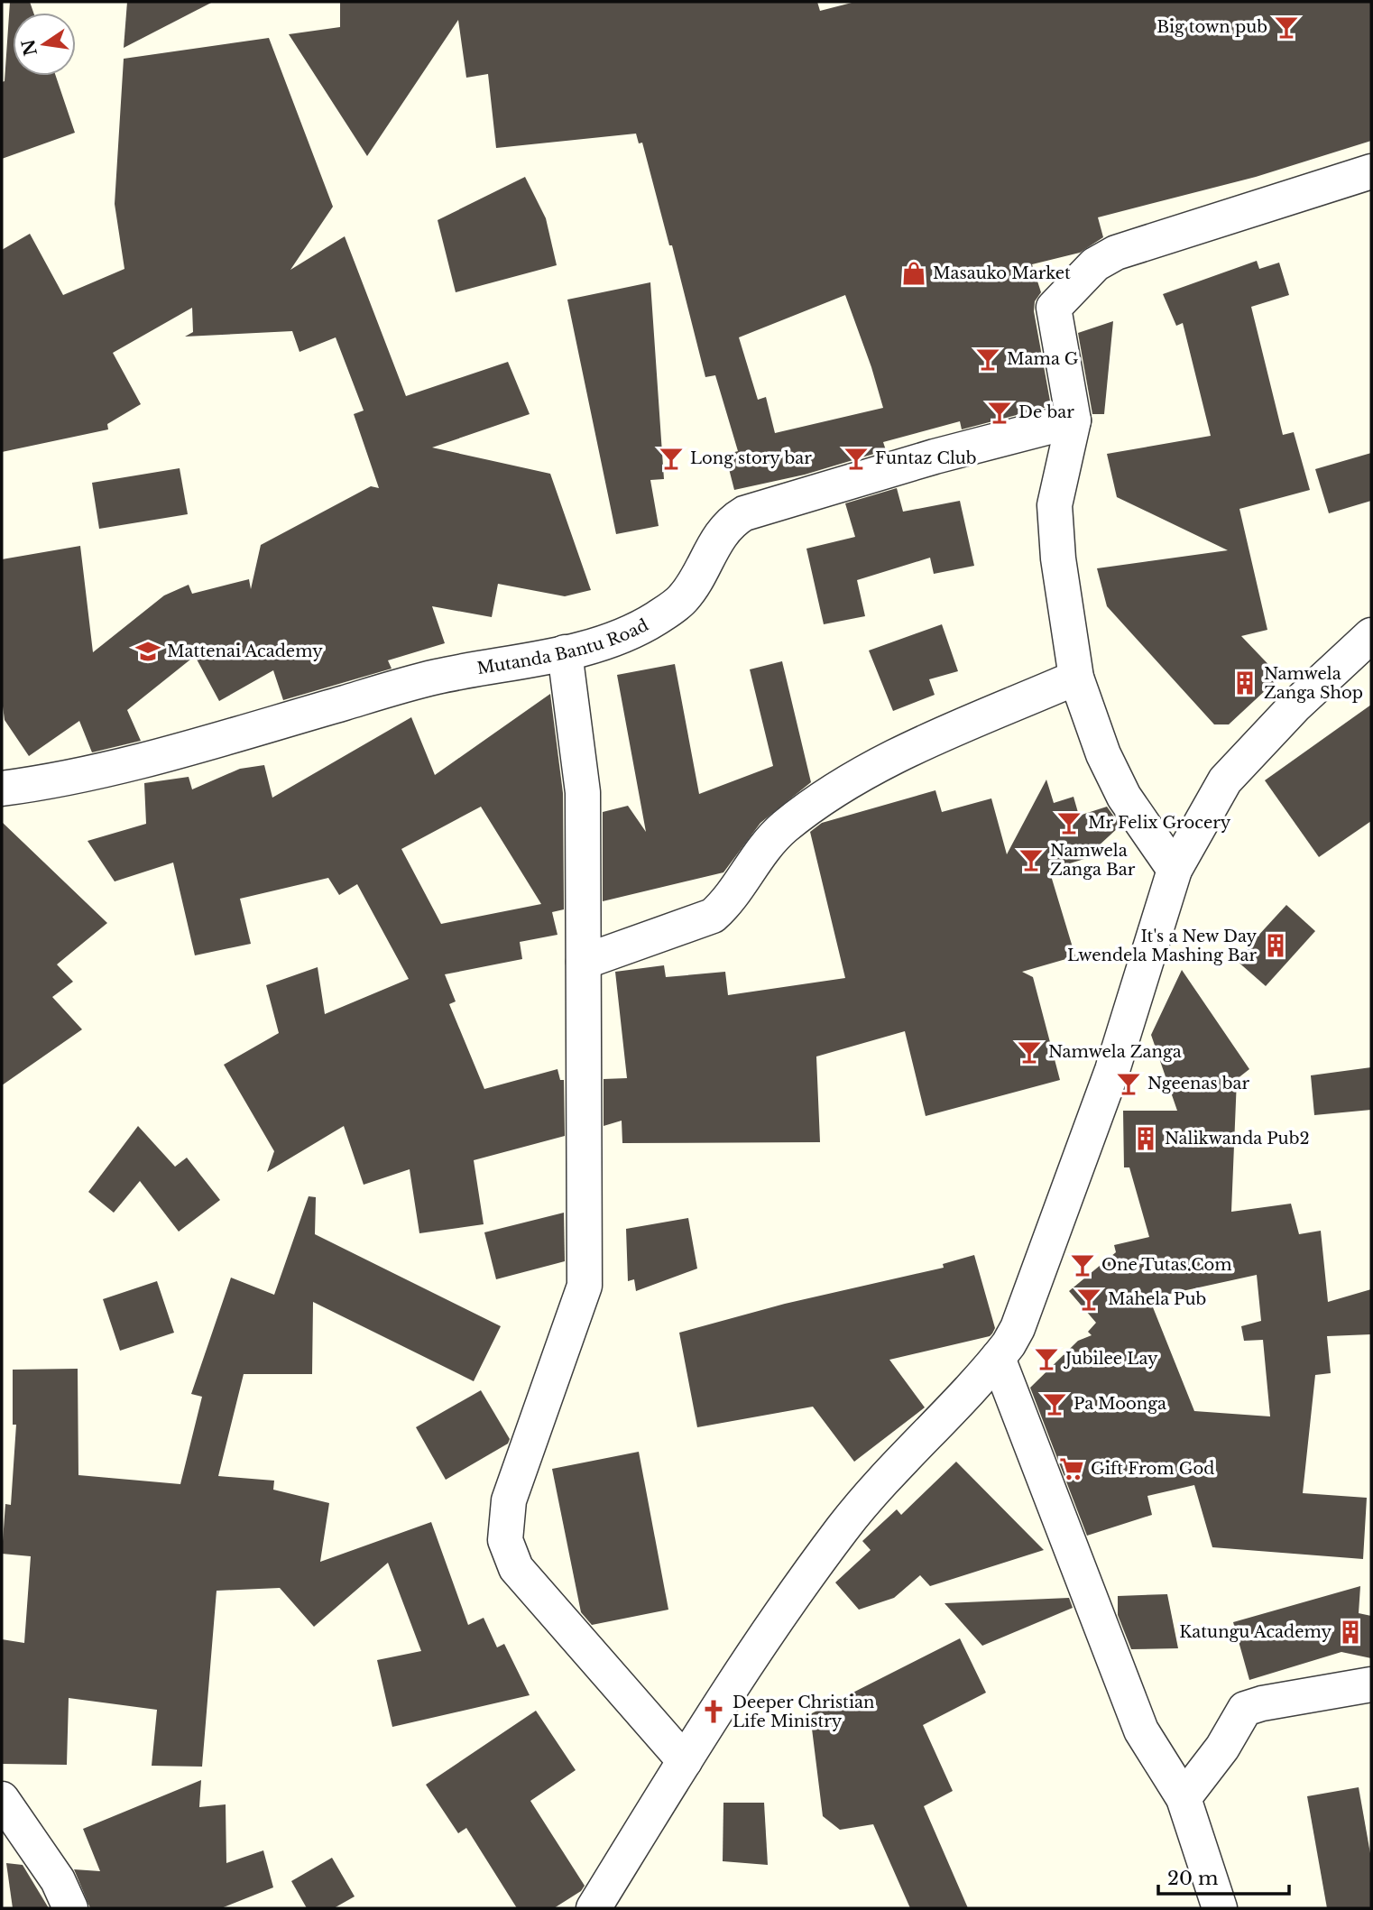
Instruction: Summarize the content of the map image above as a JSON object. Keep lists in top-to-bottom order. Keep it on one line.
{"streets":{"street":["Mutanda Bantu Road"]},"places":{"bar":["Big town pub","Mama G","De bar","Long story bar","Funtaz Club","Mr Felix Grocery","Namwela Zanga Bar","Namwela Zanga","Ngeenas bar","One Tutas.Com","Mahela Pub","Jubilee Lay","Pa Moonga"],"shop":["Masauko Market"],"school or university":["Mattenai Academy"],"building":["Namwela Zanga Shop","It's a New Day Lwendela Mashing Bar","Nalikwanda Pub2","Katungu Academy"],"supermarket":["Gift From God"],"church":["Deeper Christian Life Ministry"]},"scale_bar":"20 m","north":"left"}
